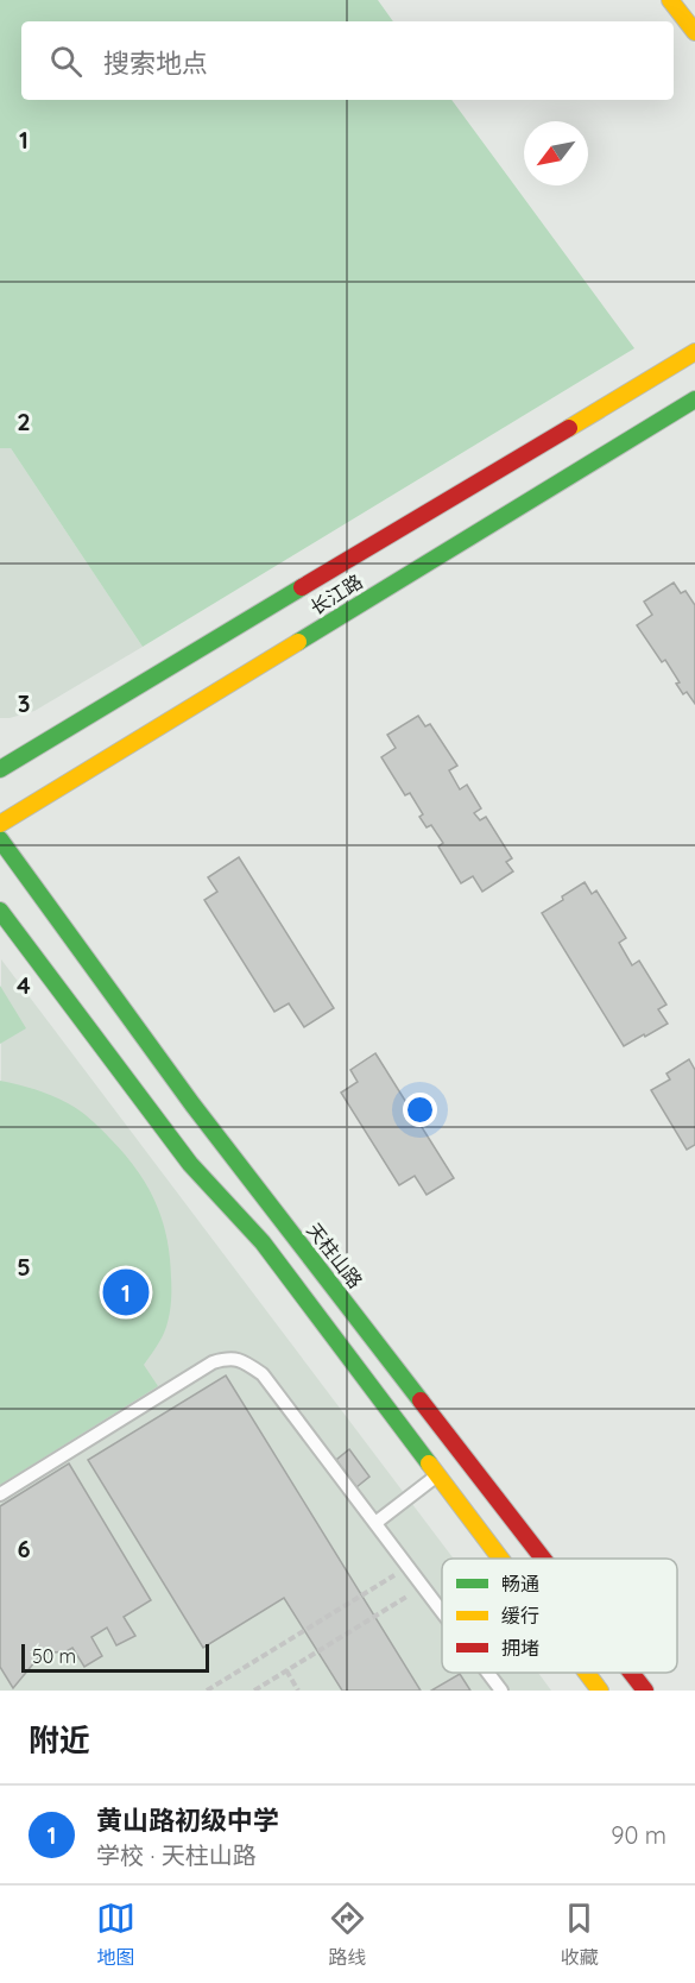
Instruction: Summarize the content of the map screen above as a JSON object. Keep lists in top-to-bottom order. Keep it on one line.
{"streets":{"street":["长江路","天柱山路"]},"legend":["畅通","缓行","拥堵"],"scale_bar":"50 m","north":"bottom left","page":{"search":"搜索地点","pins":"1","scale":"50 m","heading":"附近","list":[{"mark":"1","name":"黄山路初级中学","note":"学校 · 天柱山路","value":"90 m"}],"nav":["地图","路线","收藏"]},"grid":{"rows":["1","2","3","4","5","6"]}}
